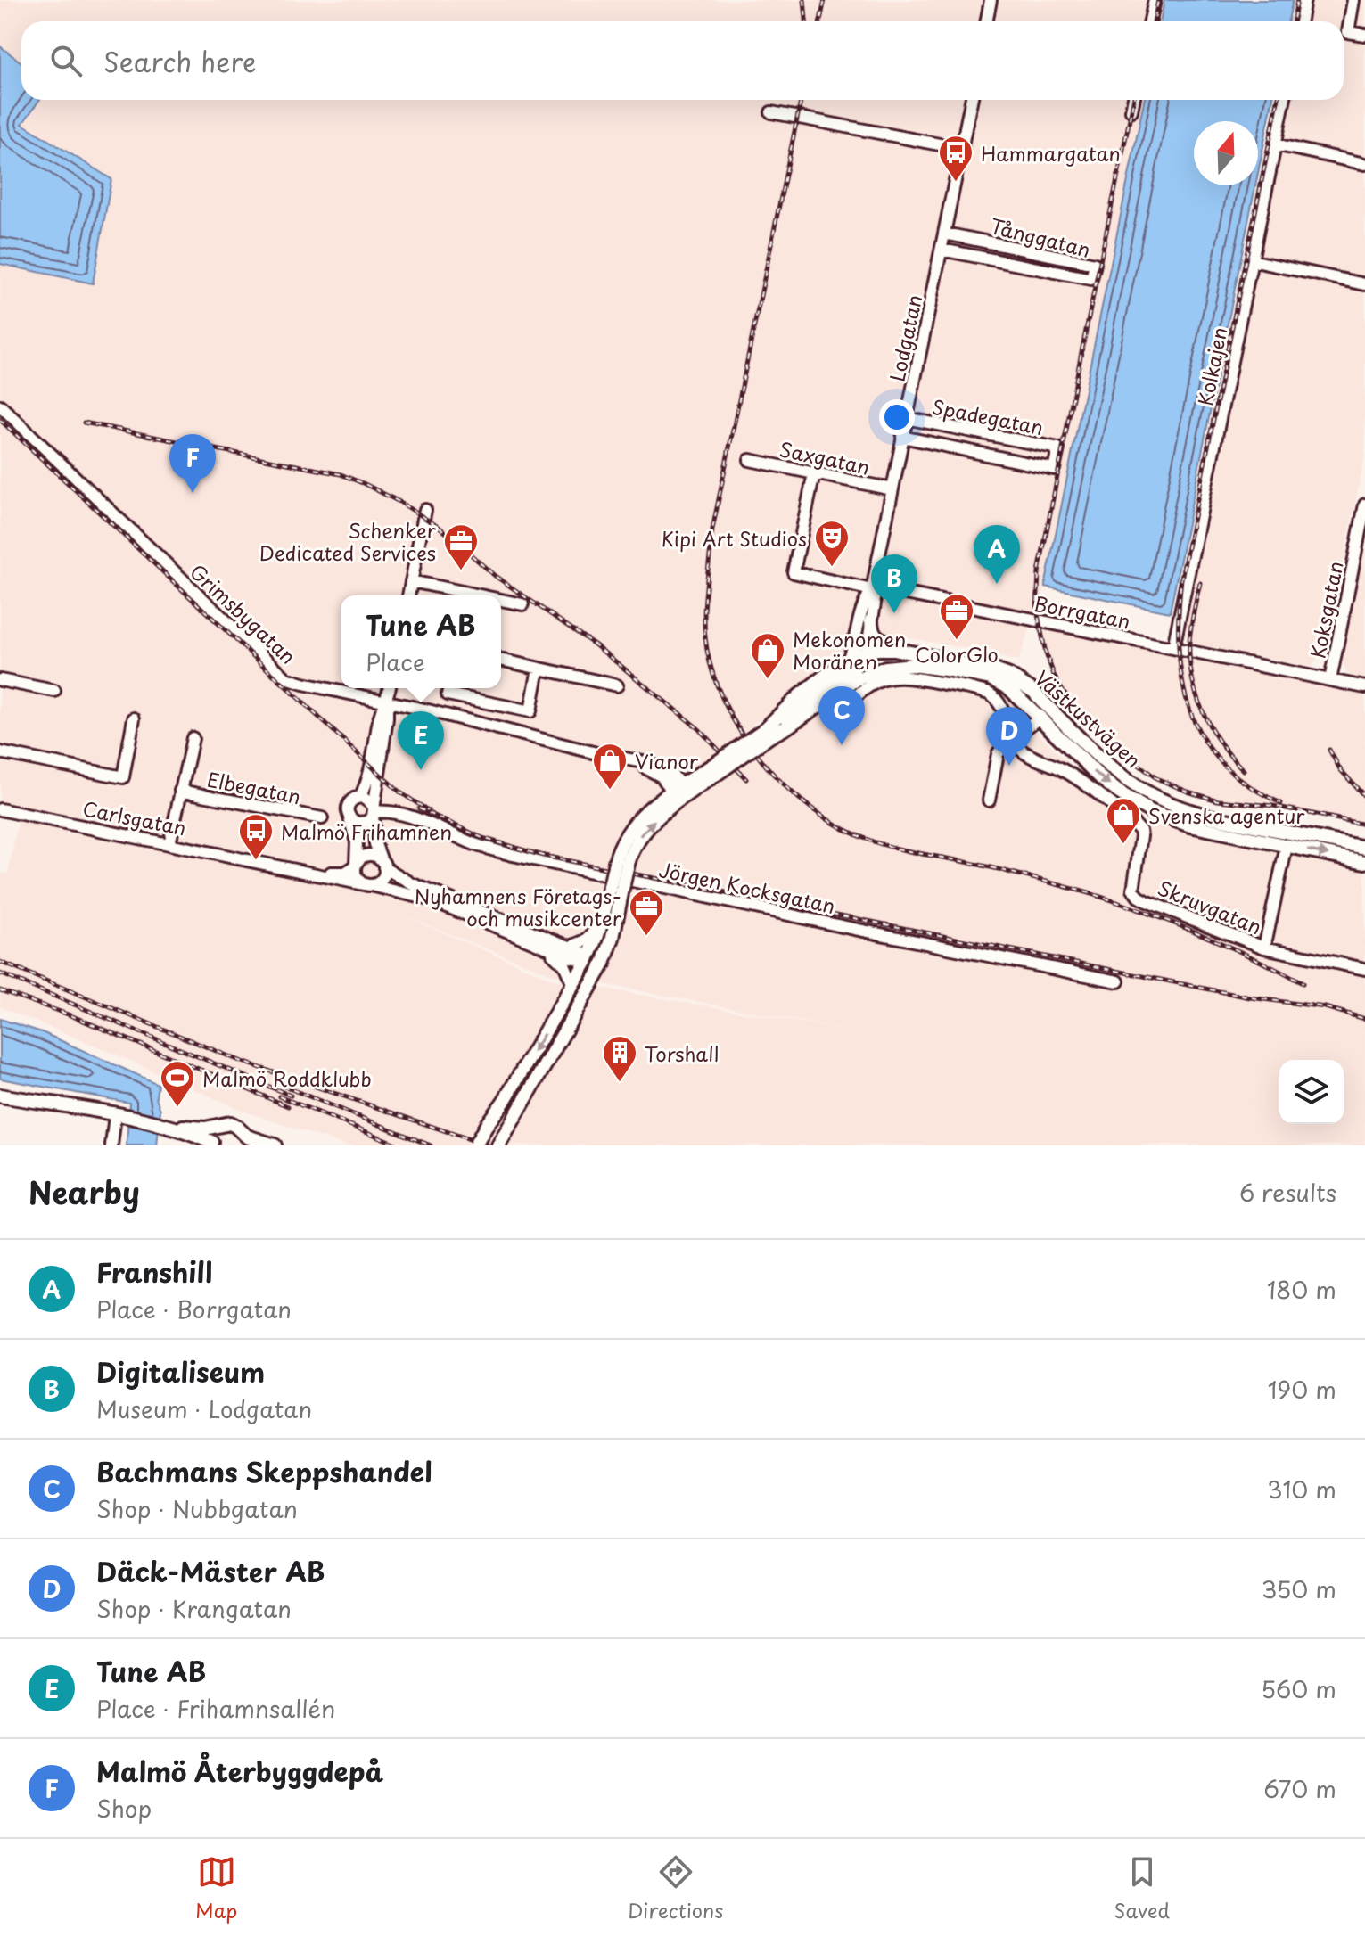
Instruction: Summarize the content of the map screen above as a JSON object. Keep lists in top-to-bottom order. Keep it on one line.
{"streets":{"main road":["Västkustvägen"],"street":["Tånggatan","Lodgatan","Kolkajen","Spadegatan","Saxgatan","Koksgatan","Borrgatan","Grimsbygatan","Elbegatan","Carlsgatan","Jörgen Kocksgatan","Skruvgatan"]},"crossings":[["Tånggatan","Lodgatan"],["Lodgatan","Spadegatan"],["Lodgatan","Saxgatan"],["Lodgatan","Borrgatan"],["Lodgatan","Västkustvägen"],["Kolkajen","Borrgatan"],["Saxgatan","Borrgatan"],["Koksgatan","Borrgatan"],["Grimsbygatan","Västkustvägen"],["Västkustvägen","Carlsgatan"]],"places":{"bus stop":["Hammargatan","Malmö Frihamnen"],"theatre":["Kipi Art Studios"],"office":["Schenker Dedicated Services","ColorGlo","Nyhamnens Företags- och musikcenter"],"shop":["Mekonomen Moränen","Vianor","Svenska agentur"],"building":["Torshall"],"sports":["Malmö Roddklubb"]},"north":"top","page":{"search":"Search here","pins":["F","A","B","C","D","E"],"popup":["Tune AB","Place"],"heading":["Nearby","6 results"],"list":[{"mark":"A","name":"Franshill","note":"Place · Borrgatan","value":"180 m"},{"mark":"B","name":"Digitaliseum","note":"Museum · Lodgatan","value":"190 m"},{"mark":"C","name":"Bachmans Skeppshandel","note":"Shop · Nubbgatan","value":"310 m"},{"mark":"D","name":"Däck-Mäster AB","note":"Shop · Krangatan","value":"350 m"},{"mark":"E","name":"Tune AB","note":"Place · Frihamnsallén","value":"560 m"},{"mark":"F","name":"Malmö Återbyggdepå","note":"Shop","value":"670 m"}],"nav":["Map","Directions","Saved"]}}
